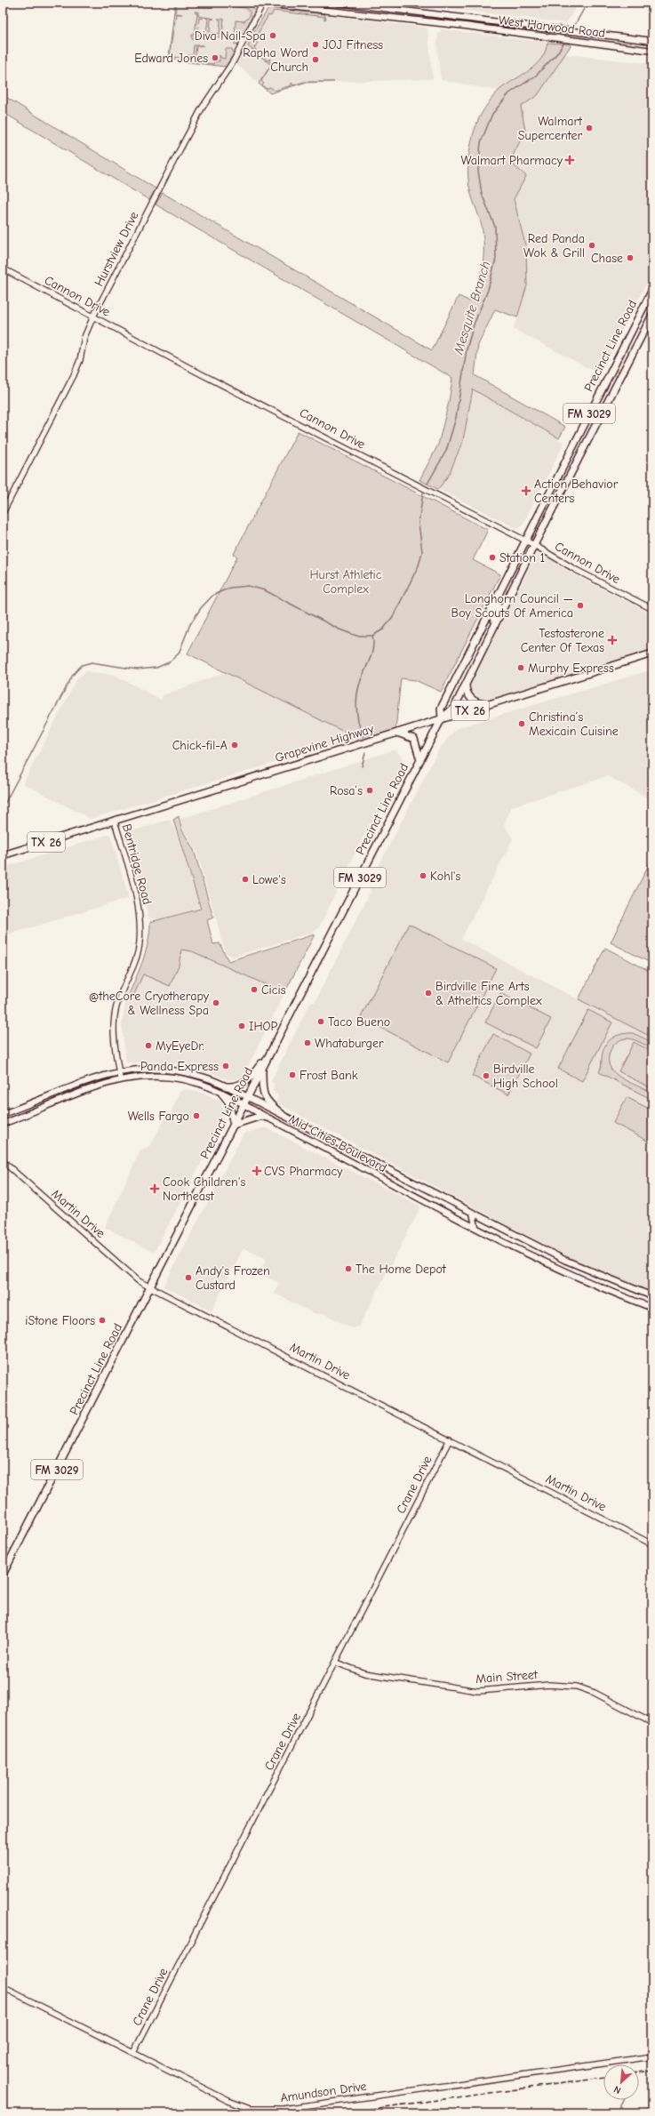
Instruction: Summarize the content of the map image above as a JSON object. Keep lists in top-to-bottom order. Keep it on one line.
{"streets":{"main road":["West Harwood Road","Precinct Line Road","FM 3029","TX 26","Grapevine Highway","Mid Cities Boulevard"],"street":["Hurstview Drive","Cannon Drive","Bentridge Road","Martin Drive","Crane Drive","Main Street","Amundson Drive"]},"crossings":[["West Harwood Road","Hurstview Drive"],["Hurstview Drive","Cannon Drive"],["Cannon Drive","Precinct Line Road"],["Precinct Line Road","Grapevine Highway"],["Precinct Line Road","Mid Cities Boulevard"],["Precinct Line Road","Martin Drive"],["Grapevine Highway","Bentridge Road"],["Bentridge Road","Mid Cities Boulevard"],["Martin Drive","Crane Drive"],["Crane Drive","Main Street"],["Crane Drive","Amundson Drive"]],"water":["Mesquite Branch"],"parks":["Hurst Athletic Complex"],"places":{"other":["Diva Nail-Spa","JOJ Fitness","Edward Jones","Rapha Word Church","Walmart Supercenter","Red Panda Wok & Grill","Chase","Station 1","Longhorn Council — Boy Scouts Of America","Murphy Express","Christina’s Mexicain Cuisine","Chick-fil-A","Rosa’s","Kohl's","Lowe's","Cicis","Birdville Fine Arts & Atheltics Complex","@theCore Cryotherapy & Wellness Spa","Taco Bueno","IHOP","Whataburger","MyEyeDr.","Panda Express","Frost Bank","Birdville High School","Wells Fargo","The Home Depot","Andy's Frozen Custard","iStone Floors"],"health":["Walmart Pharmacy","Action Behavior Centers","Testosterone Center Of Texas","CVS Pharmacy","Cook Children's Northeast"]},"north":"bottom left"}
